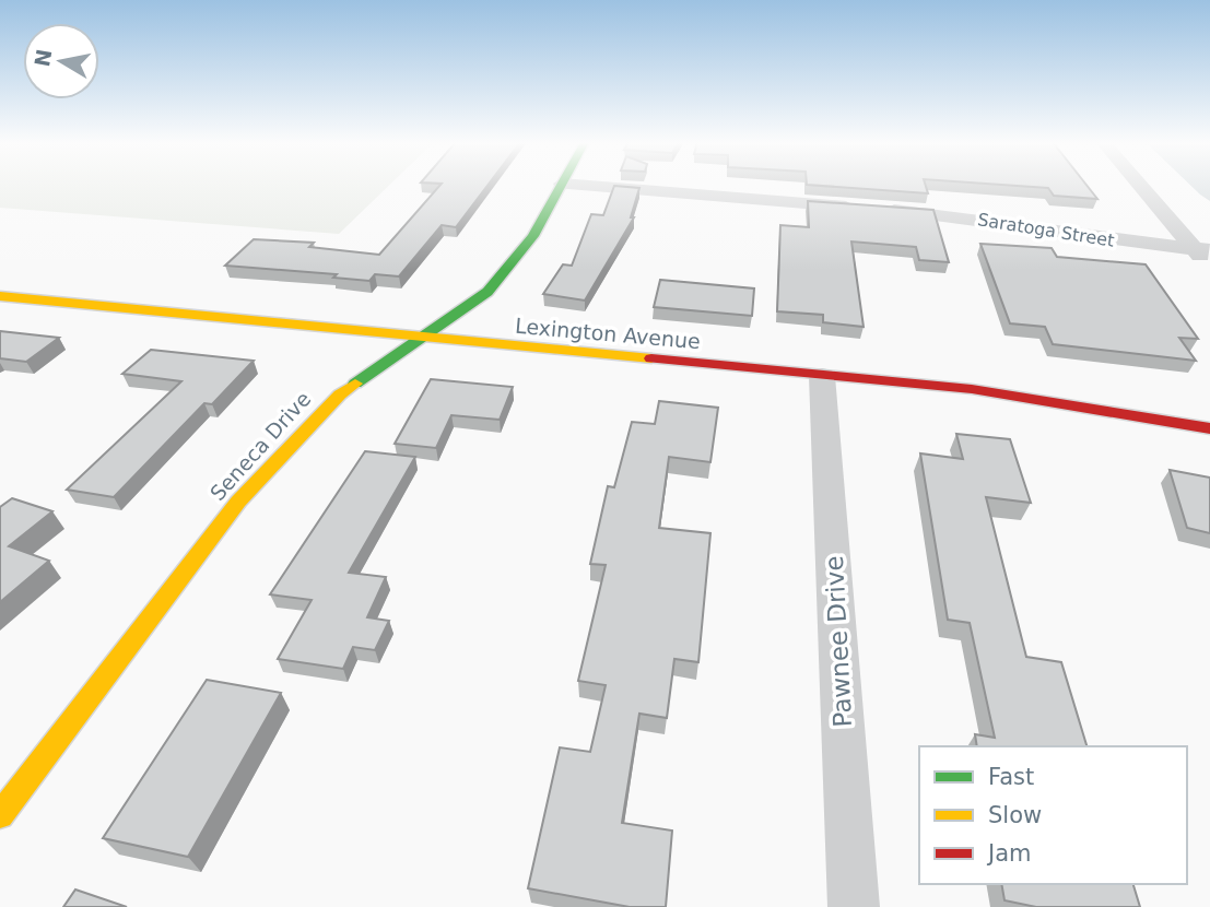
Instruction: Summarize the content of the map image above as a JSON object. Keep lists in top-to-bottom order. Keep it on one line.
{"streets":{"street":["Saratoga Street","Lexington Avenue","Seneca Drive","Pawnee Drive"]},"crossings":[["Lexington Avenue","Seneca Drive"],["Lexington Avenue","Pawnee Drive"]],"legend":["Fast","Slow","Jam"],"north":"left"}
